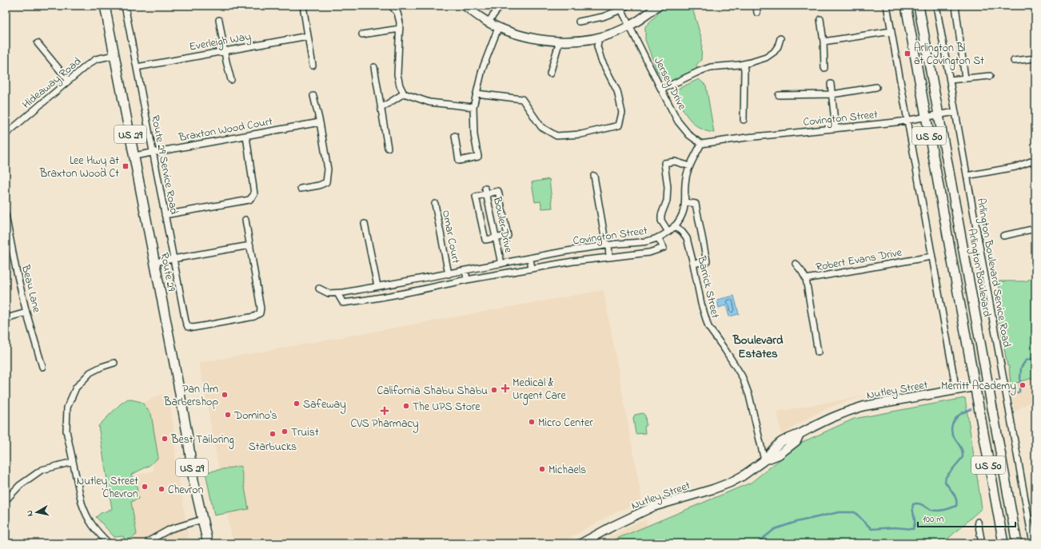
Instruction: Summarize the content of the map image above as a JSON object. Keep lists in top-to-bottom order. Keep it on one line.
{"streets":{"main road":["US 29","US 50","Route 29","Arlington Boulevard","Nutley Street"],"street":["Everleigh Way","Hideaway Road","Jersey Drive","Covington Street","Braxton Wood Court","Route 29 Service Road","Bowler Drive","Omar Court","Robert Evans Drive","Arlington Boulevard Service Road","Barrick Street","Beau Lane"]},"crossings":[["Everleigh Way","Route 29 Service Road"],["Hideaway Road","Route 29"],["Jersey Drive","Covington Street"],["Covington Street","US 50"],["Covington Street","Bowler Drive"],["Covington Street","Omar Court"],["Covington Street","Arlington Boulevard"],["Covington Street","Arlington Boulevard Service Road"],["Covington Street","Barrick Street"],["Braxton Wood Court","Route 29 Service Road"],["Braxton Wood Court","Route 29"],["US 50","Nutley Street"],["Arlington Boulevard","Nutley Street"],["Arlington Boulevard Service Road","Nutley Street"],["Barrick Street","Nutley Street"]],"districts":["Boulevard Estates"],"places":{"transit":["Arlington Bl at Covington St","Lee Hwy at Braxton Wood Ct"],"other":["Merritt Academy","California Shabu Shabu","Pan Am Barbershop","Safeway","The UPS Store","Domino's","Micro Center","Truist","Starbucks","Best Tailoring","Michaels","Nutley Street Chevron","Chevron"],"health":["Medical & Urgent Care","CVS Pharmacy"]},"scale_bar":"100 m","north":"left"}
